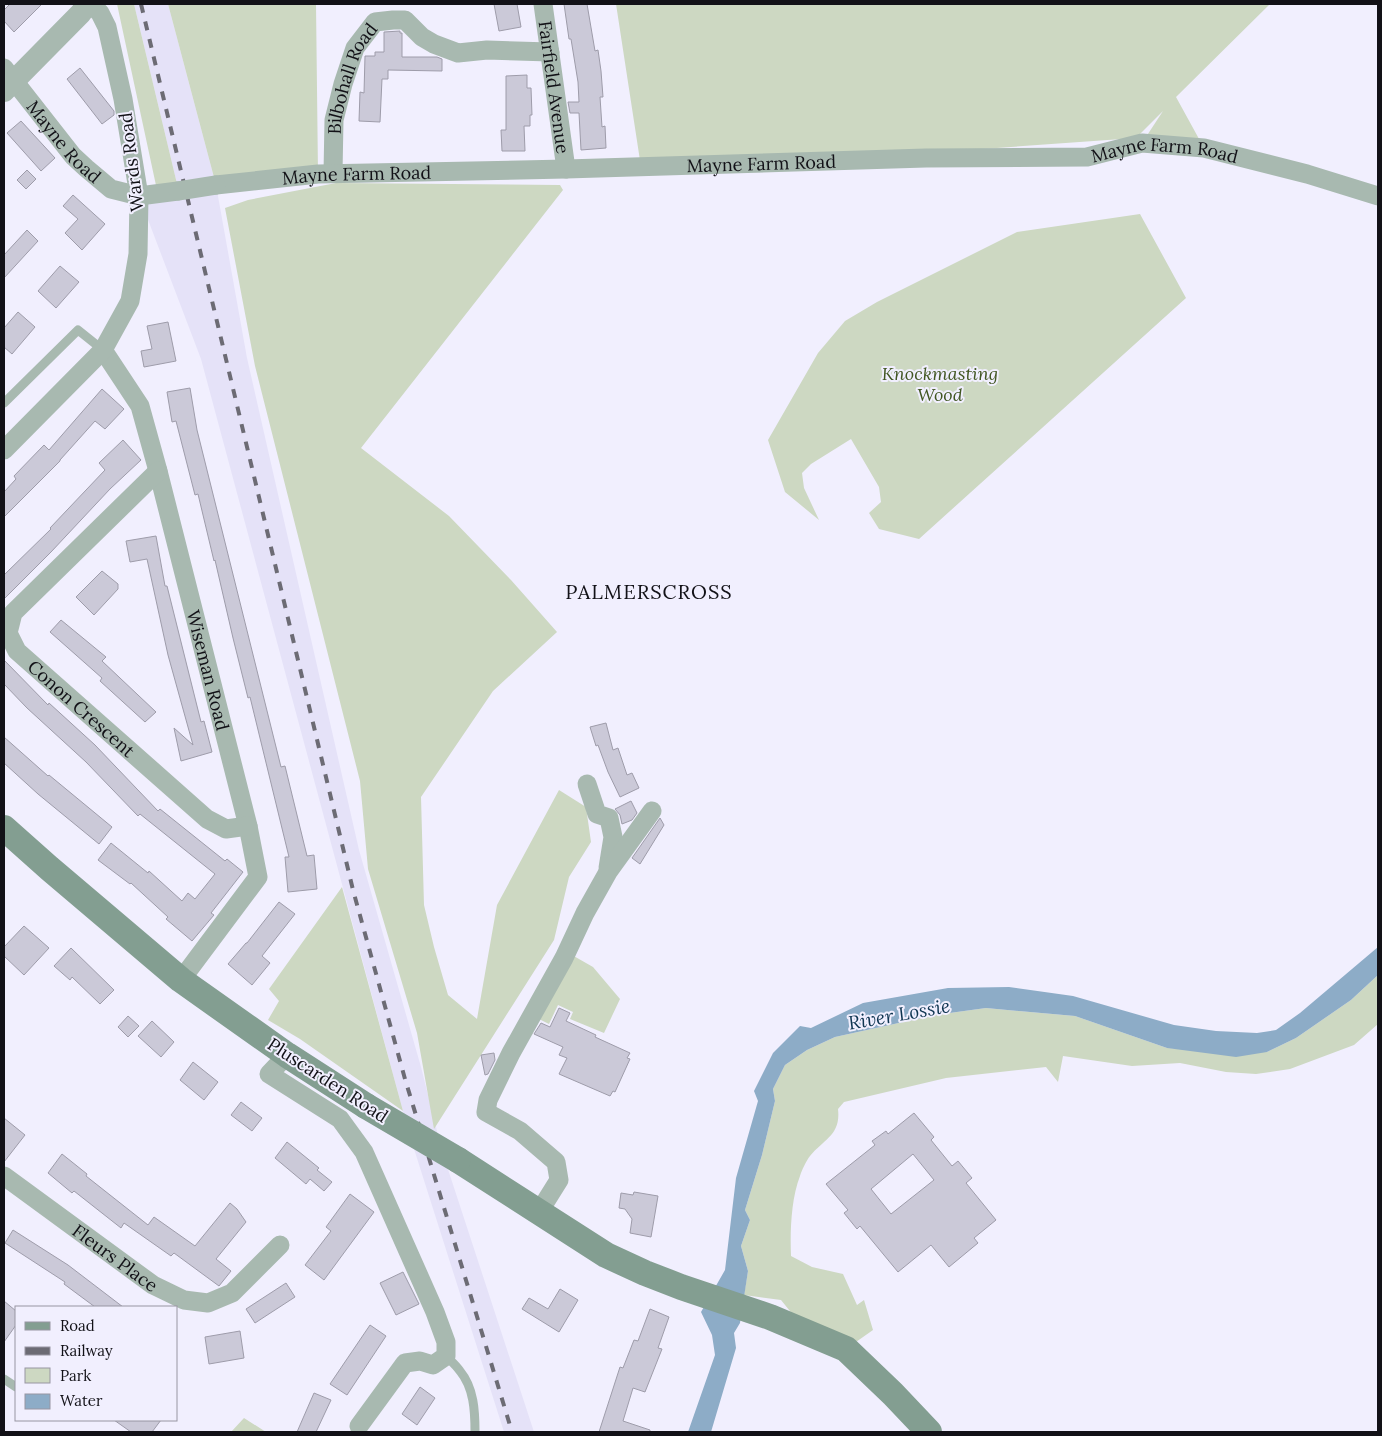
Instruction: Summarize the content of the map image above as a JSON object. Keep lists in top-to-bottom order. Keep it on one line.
{"streets":{"main road":["Pluscarden Road"],"street":["Bilbohall Road","Fairfield Avenue","Mayne Road","Mayne Farm Road","Wards Road","Wiseman Road","Conon Crescent","Fleurs Place"]},"crossings":[["Bilbohall Road","Fairfield Avenue"],["Bilbohall Road","Mayne Farm Road"],["Fairfield Avenue","Mayne Farm Road"],["Mayne Road","Mayne Farm Road"],["Mayne Road","Wards Road"],["Mayne Farm Road","Wards Road"],["Wards Road","Wiseman Road"],["Wiseman Road","Conon Crescent"],["Wiseman Road","Pluscarden Road"]],"districts":["PALMERSCROSS"],"water":["River Lossie"],"parks":["Knockmasting Wood"],"legend":["Road","Railway","Park","Water"]}
